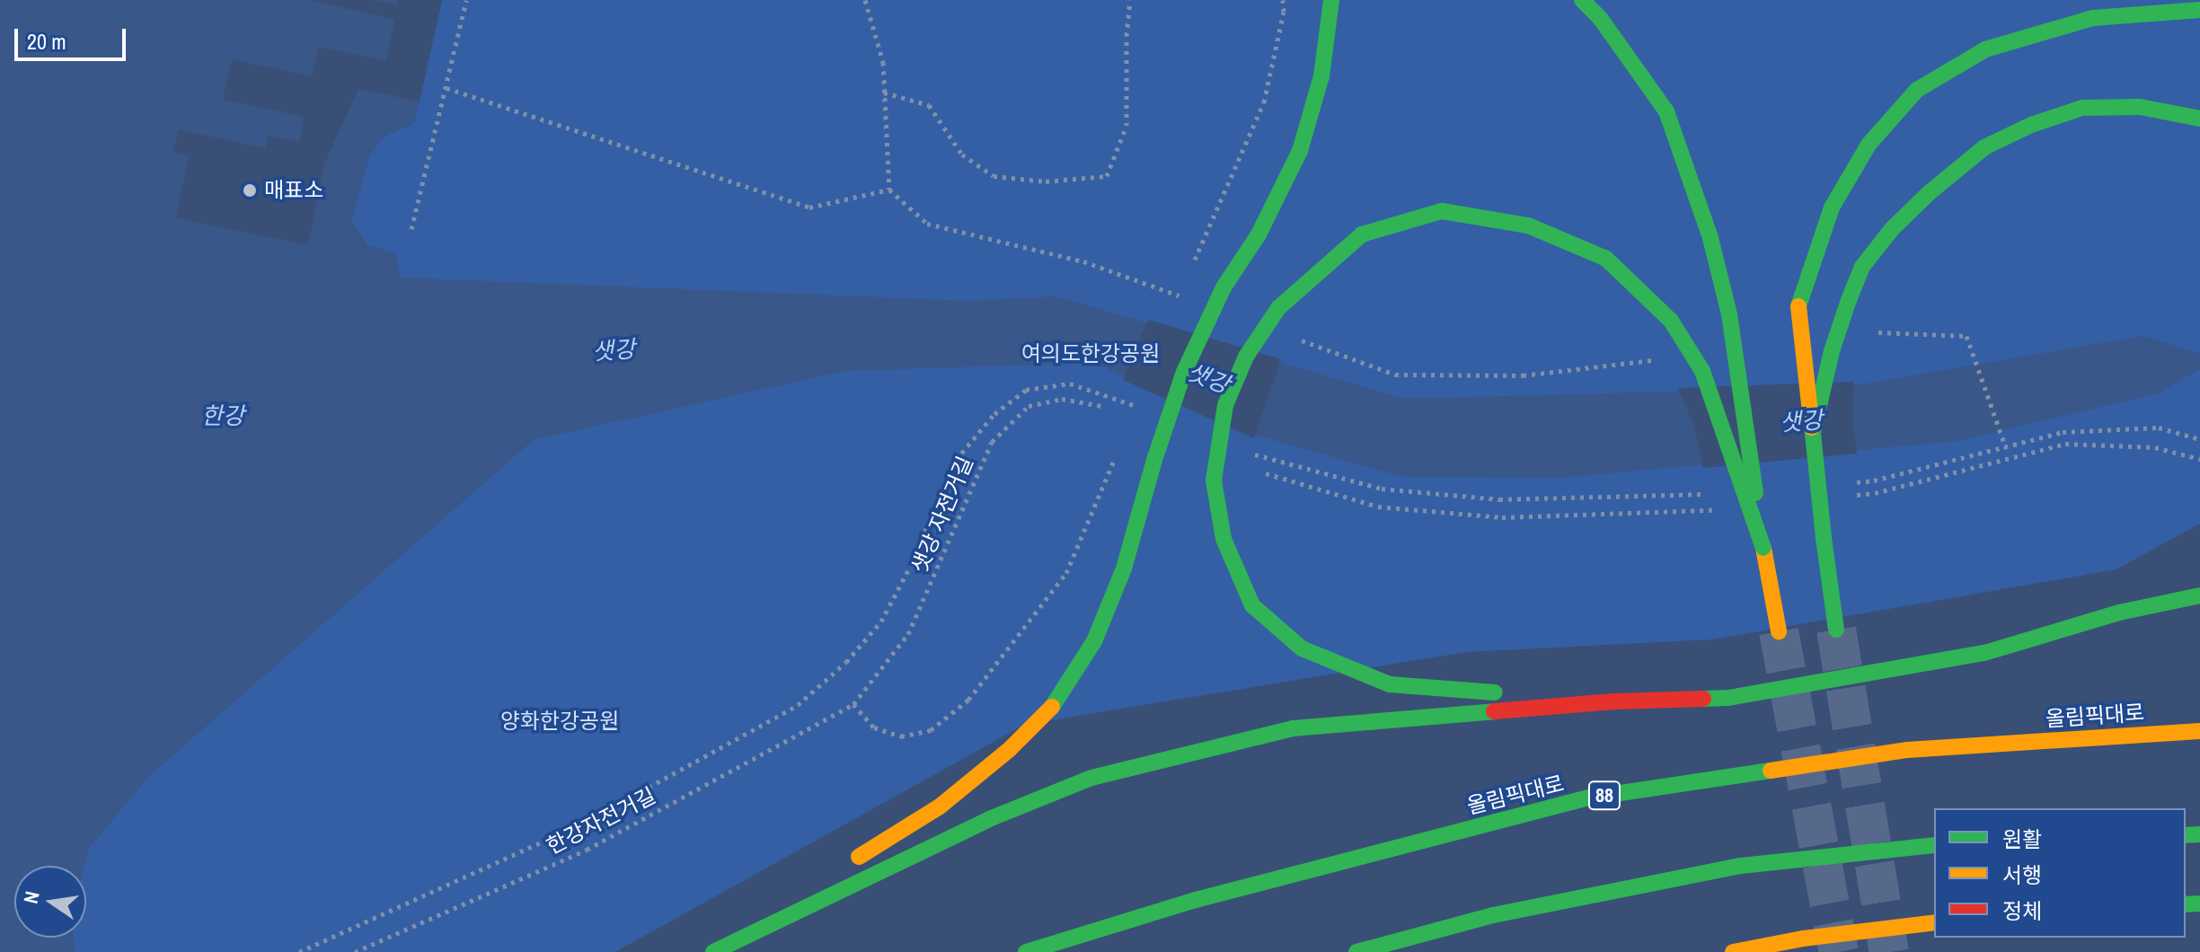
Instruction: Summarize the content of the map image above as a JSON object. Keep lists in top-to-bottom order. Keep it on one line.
{"streets":{"main road":["올림픽대로","88"],"path":["샛강 자전거길","한강자전거길"]},"crossings":[["샛강 자전거길","한강자전거길"]],"water":["샛강","한강"],"parks":["여의도한강공원","양화한강공원"],"places":["매표소"],"legend":["원활","서행","정체"],"scale_bar":"20 m","north":"left"}
